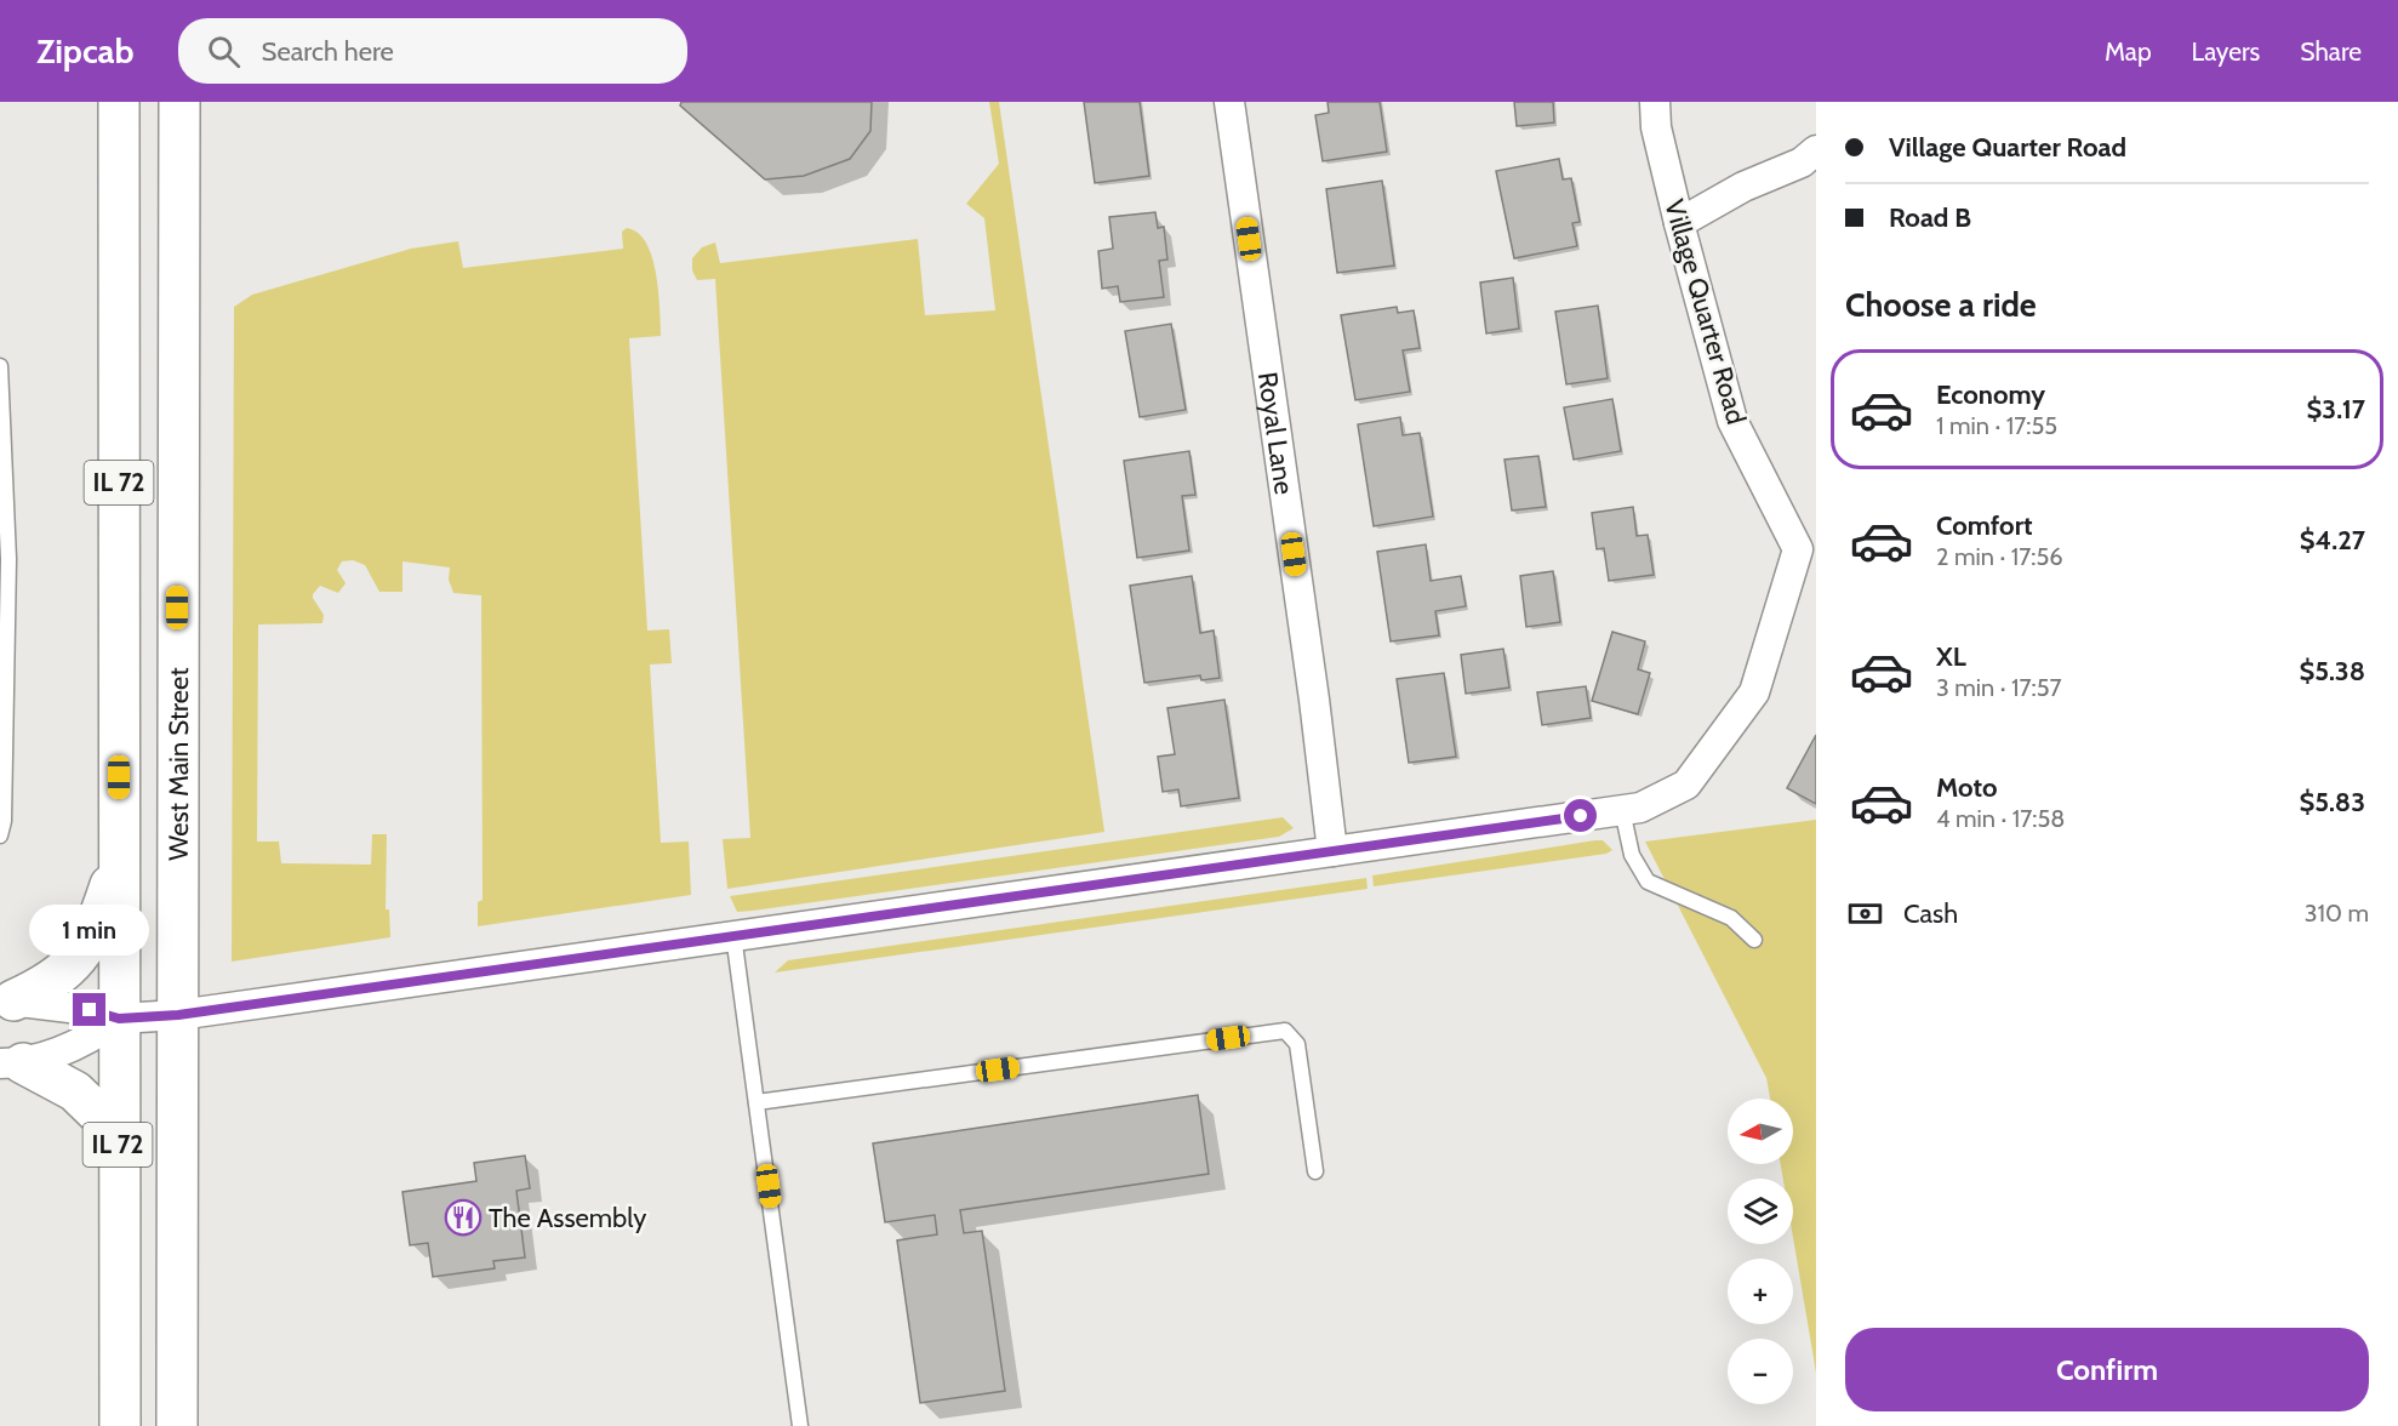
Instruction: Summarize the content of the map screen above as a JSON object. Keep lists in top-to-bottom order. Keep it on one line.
{"streets":{"main road":["IL 72","West Main Street"],"street":["Village Quarter Road","Royal Lane"]},"crossings":[["Village Quarter Road","Royal Lane"],["Village Quarter Road","IL 72"],["Village Quarter Road","West Main Street"]],"places":{"restaurant":["The Assembly"]},"north":"left","page":{"header":"Zipcab","search":"Search here","nav":["Map","Layers","Share"],"banner":["Village Quarter Road","Road B"],"heading":"Choose a ride","list":[{"name":"Economy","note":"1 min · 17:55","value":"$3.17"},{"name":"Comfort","note":"2 min · 17:56","value":"$4.27"},{"name":"XL","note":"3 min · 17:57","value":"$5.38"},{"name":"Moto","note":"4 min · 17:58","value":"$5.83"}],"pay":["Cash","310 m"],"bubble":"1 min","map_buttons":["+","−"],"buttons":"Confirm"}}
